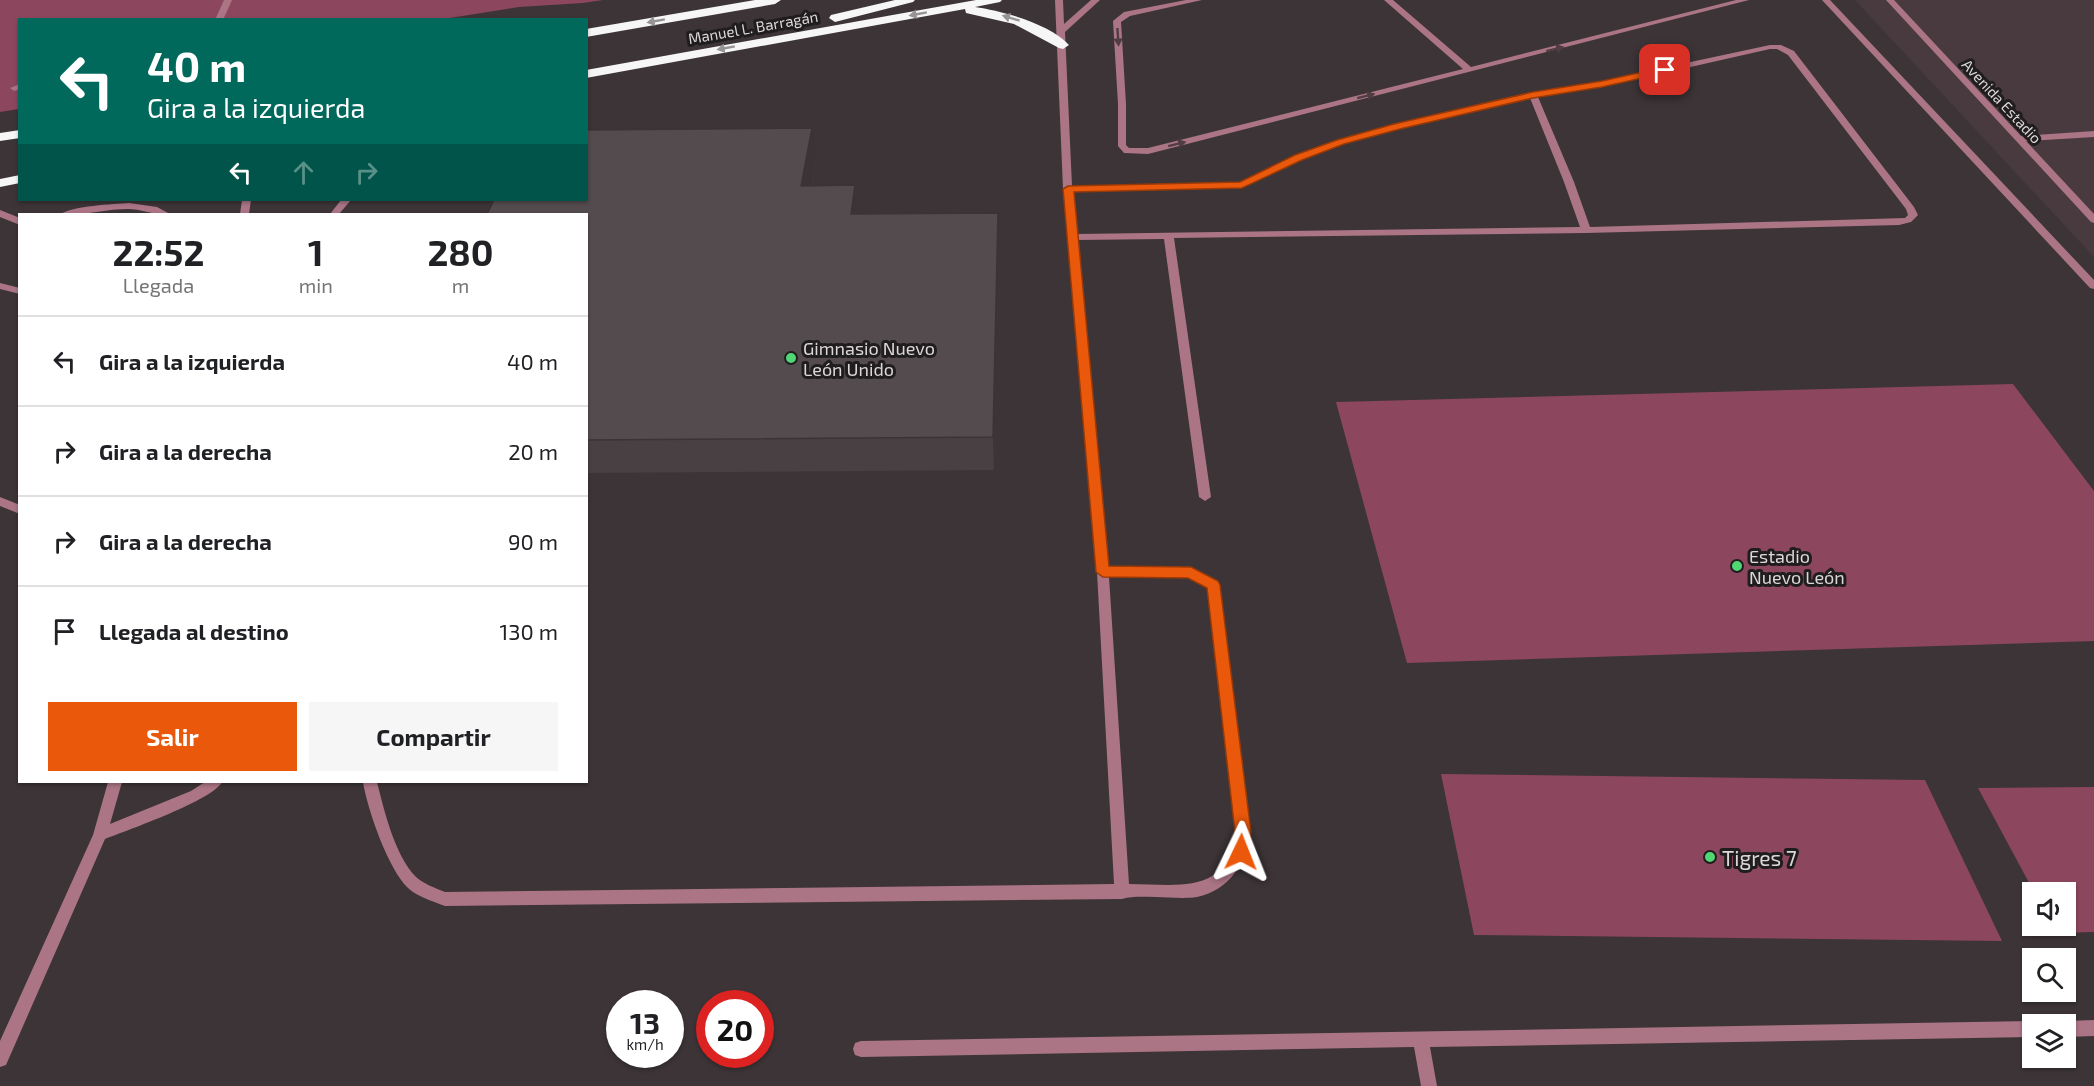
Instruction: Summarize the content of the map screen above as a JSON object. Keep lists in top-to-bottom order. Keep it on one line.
{"streets":{"highway":["Manuel L. Barragán"],"street":["Avenida Estadio"]},"one_way":["Manuel L. Barragán"],"places":["Gimnasio Nuevo León Unido","Estadio Nuevo León","Tigres 7"],"page":{"turn":["40 m","Gira a la izquierda"],"eta":["22:52","Llegada","1","min","280","m"],"list":[{"name":"Gira a la izquierda","value":"40 m"},{"name":"Gira a la derecha","value":"20 m"},{"name":"Gira a la derecha","value":"90 m"},{"name":"Llegada al destino","value":"130 m"}],"buttons":["Salir","Compartir"],"speed":"13 km/h","limit":"20"}}
